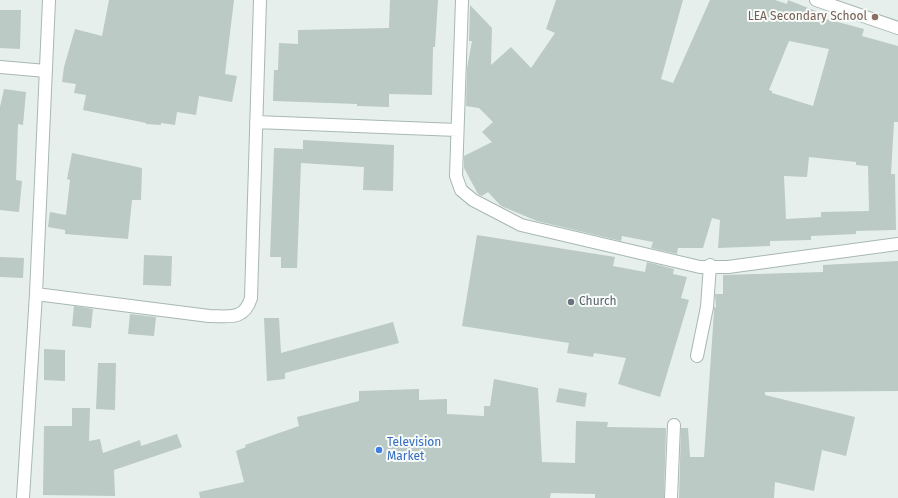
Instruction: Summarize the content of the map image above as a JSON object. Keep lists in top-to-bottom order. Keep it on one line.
{"places":["LEA Secondary School","Church","Television Market"]}
